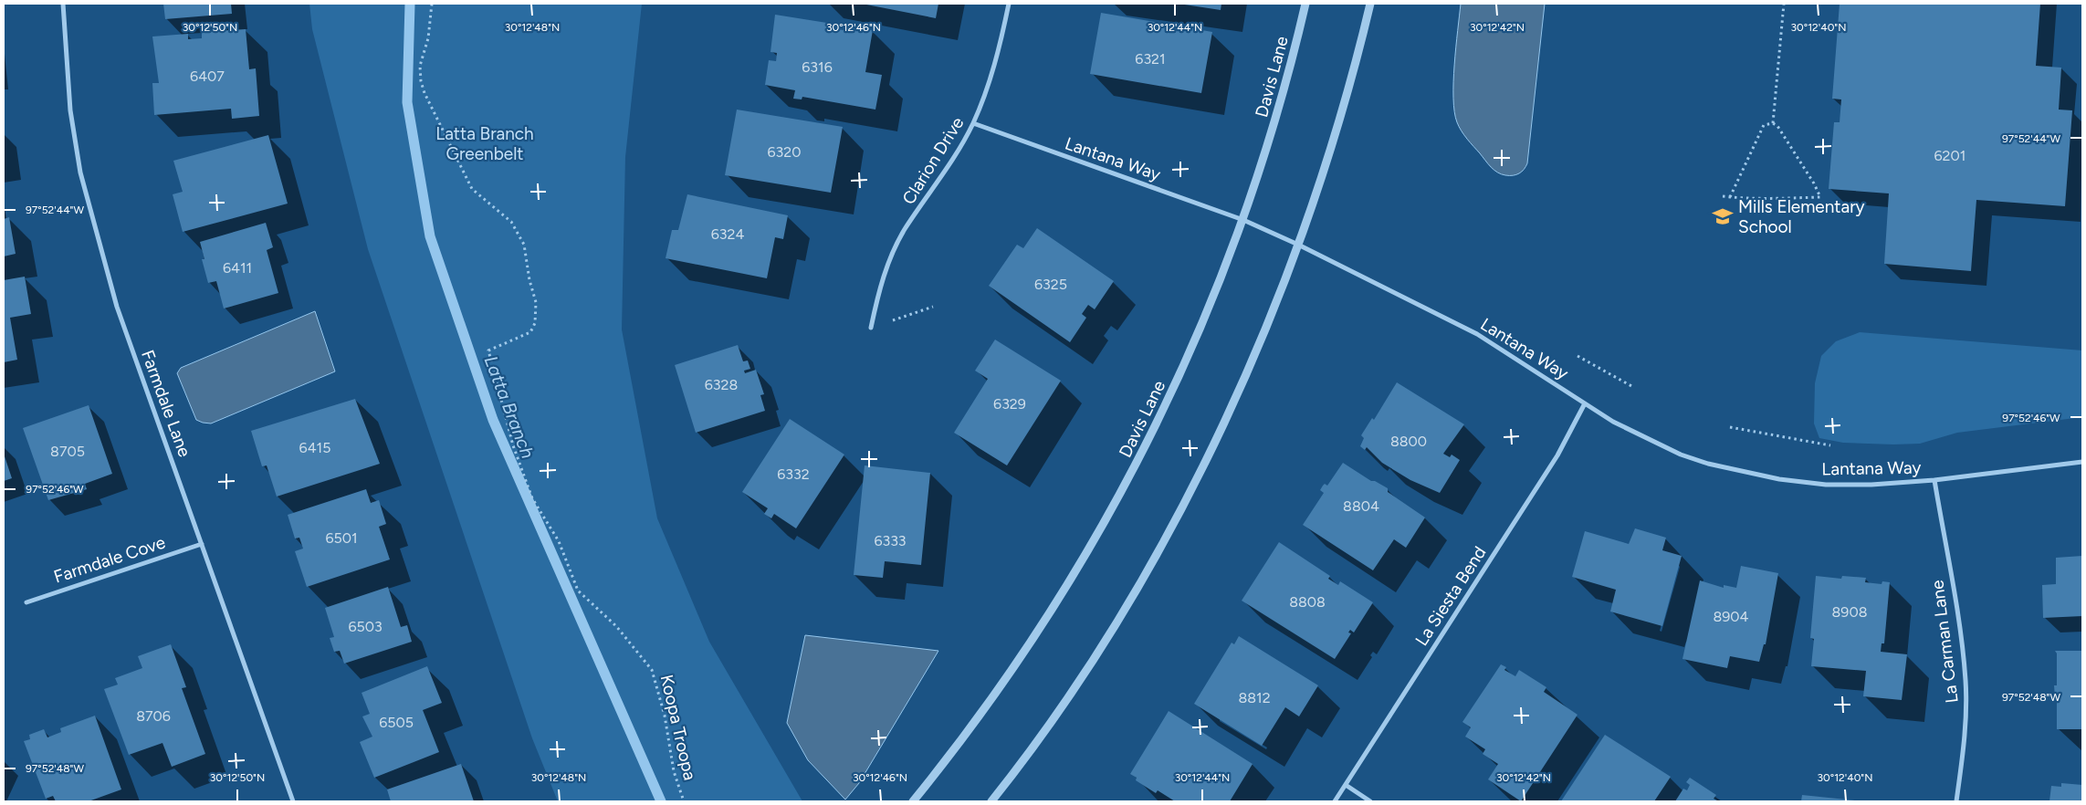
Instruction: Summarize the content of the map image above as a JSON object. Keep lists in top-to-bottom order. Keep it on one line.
{"streets":{"street":["Davis Lane","Lantana Way","Clarion Drive","Farmdale Lane","Farmdale Cove","La Siesta Bend","La Carman Lane"],"path":["Koopa Troopa"]},"crossings":[["Davis Lane","Lantana Way"],["Lantana Way","Clarion Drive"],["Lantana Way","La Siesta Bend"],["Lantana Way","La Carman Lane"],["Farmdale Lane","Farmdale Cove"]],"water":["Latta Branch"],"parks":["Latta Branch Greenbelt"],"places":{"school or university":["Mills Elementary School"]},"house_numbers":["6321","6316","6407","6320","6201","6324","6411","6325","6328","6329","8800","6415","8705","6332","8804","6501","6333","8808","8908","8904","6503","8812","8706","6505"],"coordinates":["30°12'50\"N","30°12'48\"N","30°12'46\"N","30°12'44\"N","30°12'42\"N","30°12'40\"N","97°52'44\"W","97°52'46\"W","97°52'48\"W"]}
